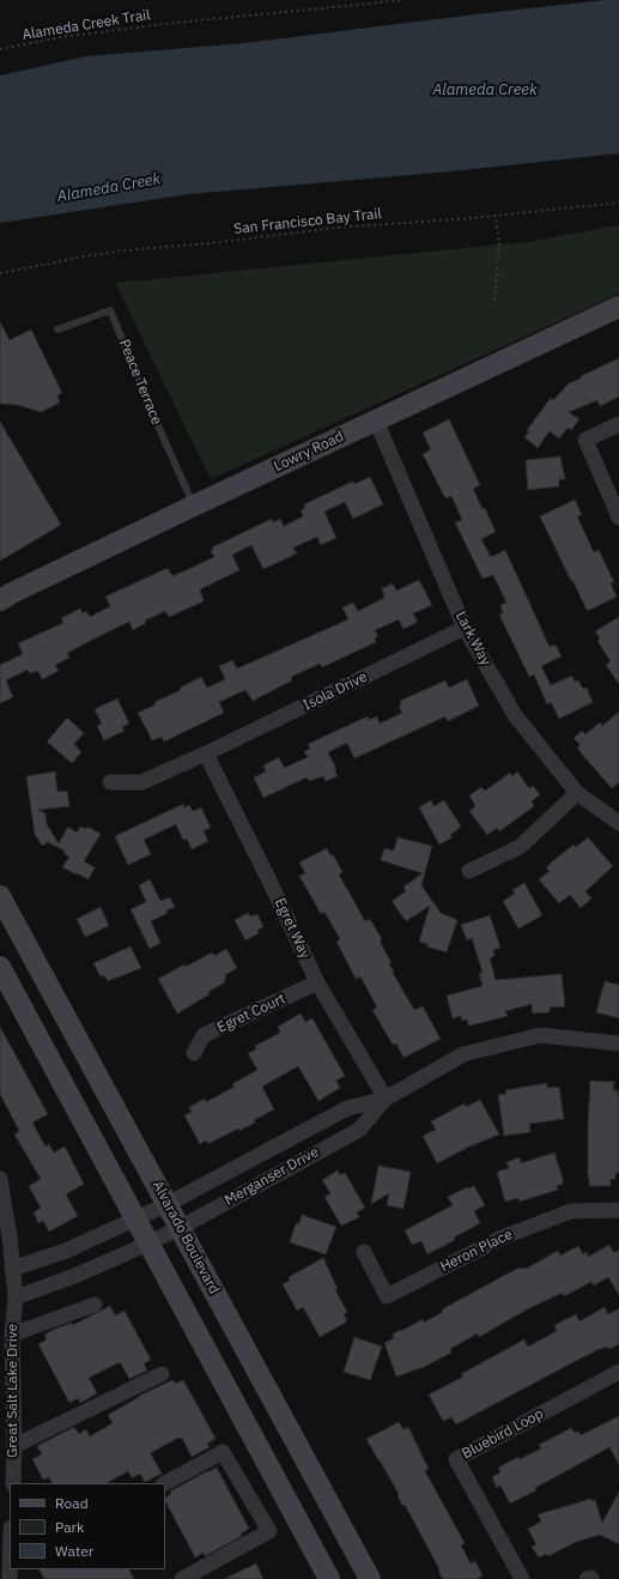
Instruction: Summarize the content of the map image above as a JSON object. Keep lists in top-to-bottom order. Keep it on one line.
{"streets":{"main road":["Lowry Road","Alvarado Boulevard"],"street":["Lark Way","Isola Drive","Egret Way","Egret Court","Merganser Drive","Heron Place","Great Salt Lake Drive","Bluebird Loop"],"lane":["Peace Terrace"],"path":["Alameda Creek Trail","San Francisco Bay Trail"]},"crossings":[["Peace Terrace","Lowry Road"],["Lowry Road","Lark Way"],["Lark Way","Isola Drive"],["Isola Drive","Egret Way"],["Egret Way","Egret Court"],["Egret Way","Merganser Drive"],["Merganser Drive","Alvarado Boulevard"]],"water":["Alameda Creek"],"legend":["Road","Park","Water"]}
